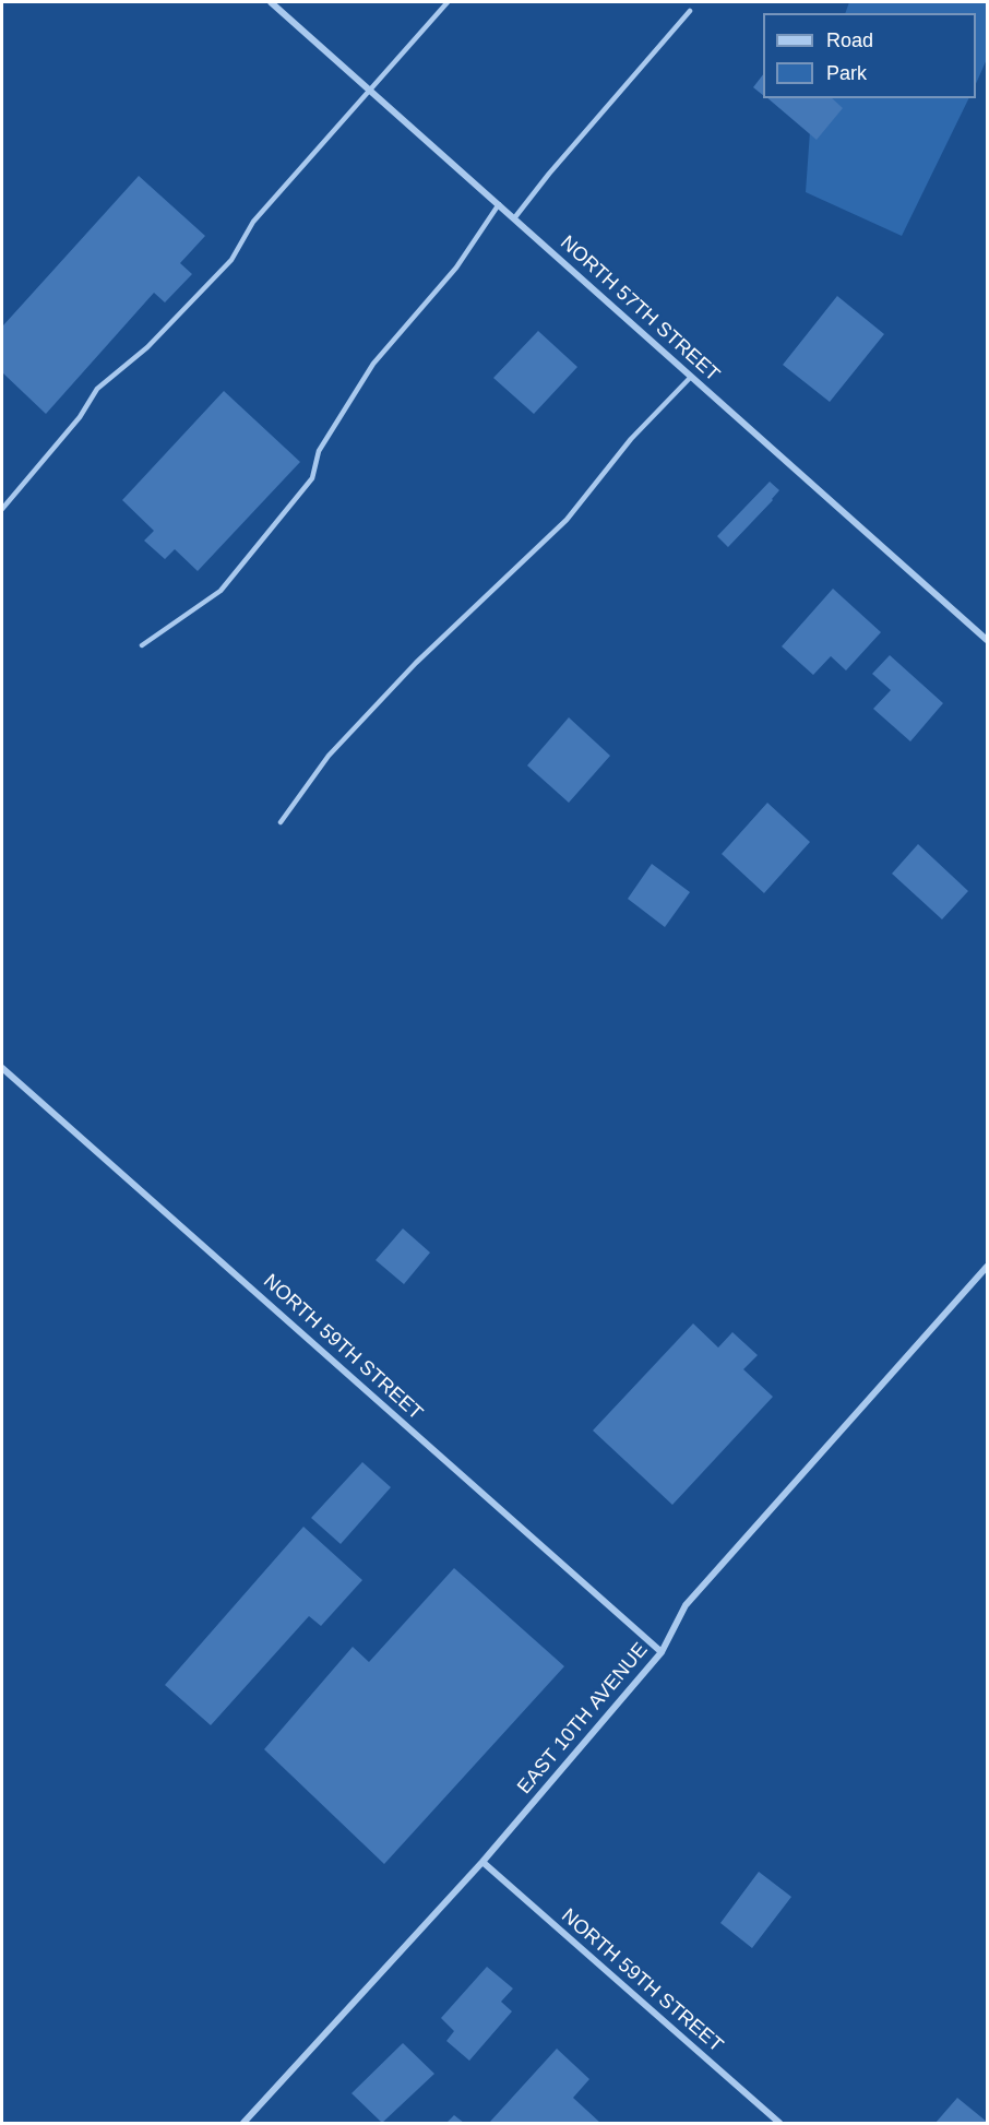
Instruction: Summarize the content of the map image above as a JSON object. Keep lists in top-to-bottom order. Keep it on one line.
{"streets":{"street":["NORTH 57TH STREET","NORTH 59TH STREET","EAST 10TH AVENUE"]},"crossings":[["NORTH 59TH STREET","EAST 10TH AVENUE"]],"legend":["Road","Park"]}
